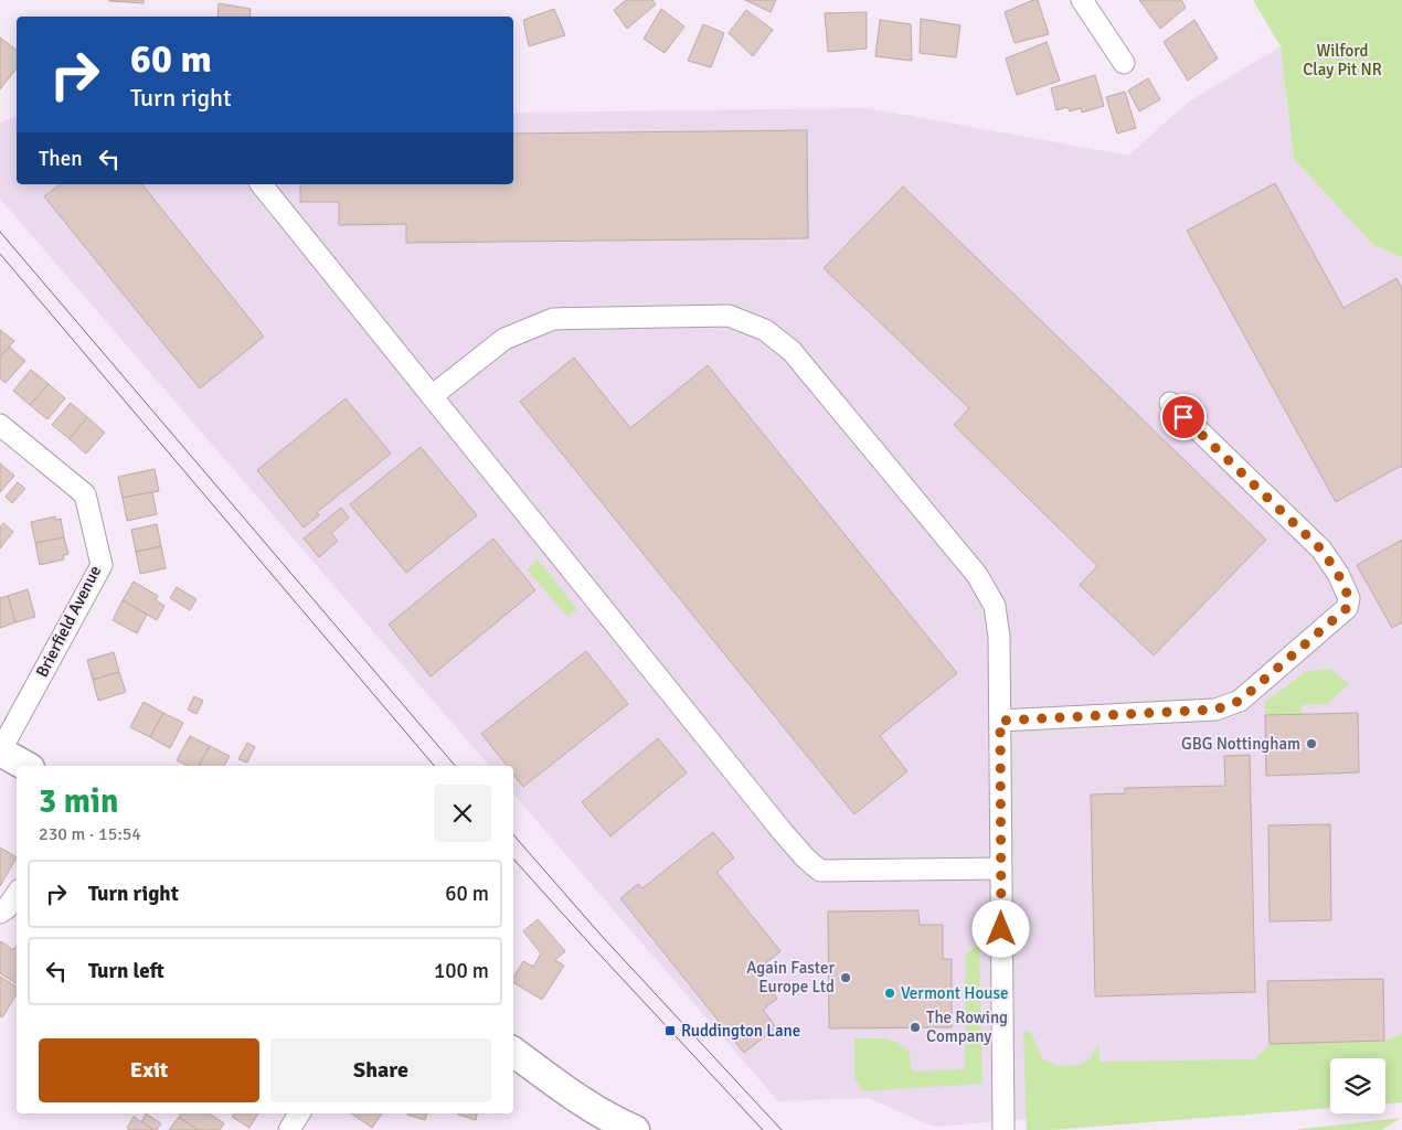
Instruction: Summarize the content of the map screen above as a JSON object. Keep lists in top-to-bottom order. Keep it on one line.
{"streets":{"street":["Brierfield Avenue"]},"parks":["Wilford Clay Pit NR"],"places":{"other":["GBG Nottingham","Again Faster Europe Ltd","Vermont House","The Rowing Company"],"transit":["Ruddington Lane"]},"page":{"turn":["60 m","Turn right"],"then":"Then","heading":["3 min","230 m · 15:54"],"list":[{"name":"Turn right","value":"60 m"},{"name":"Turn left","value":"100 m"}],"buttons":["Exit","Share"]}}
